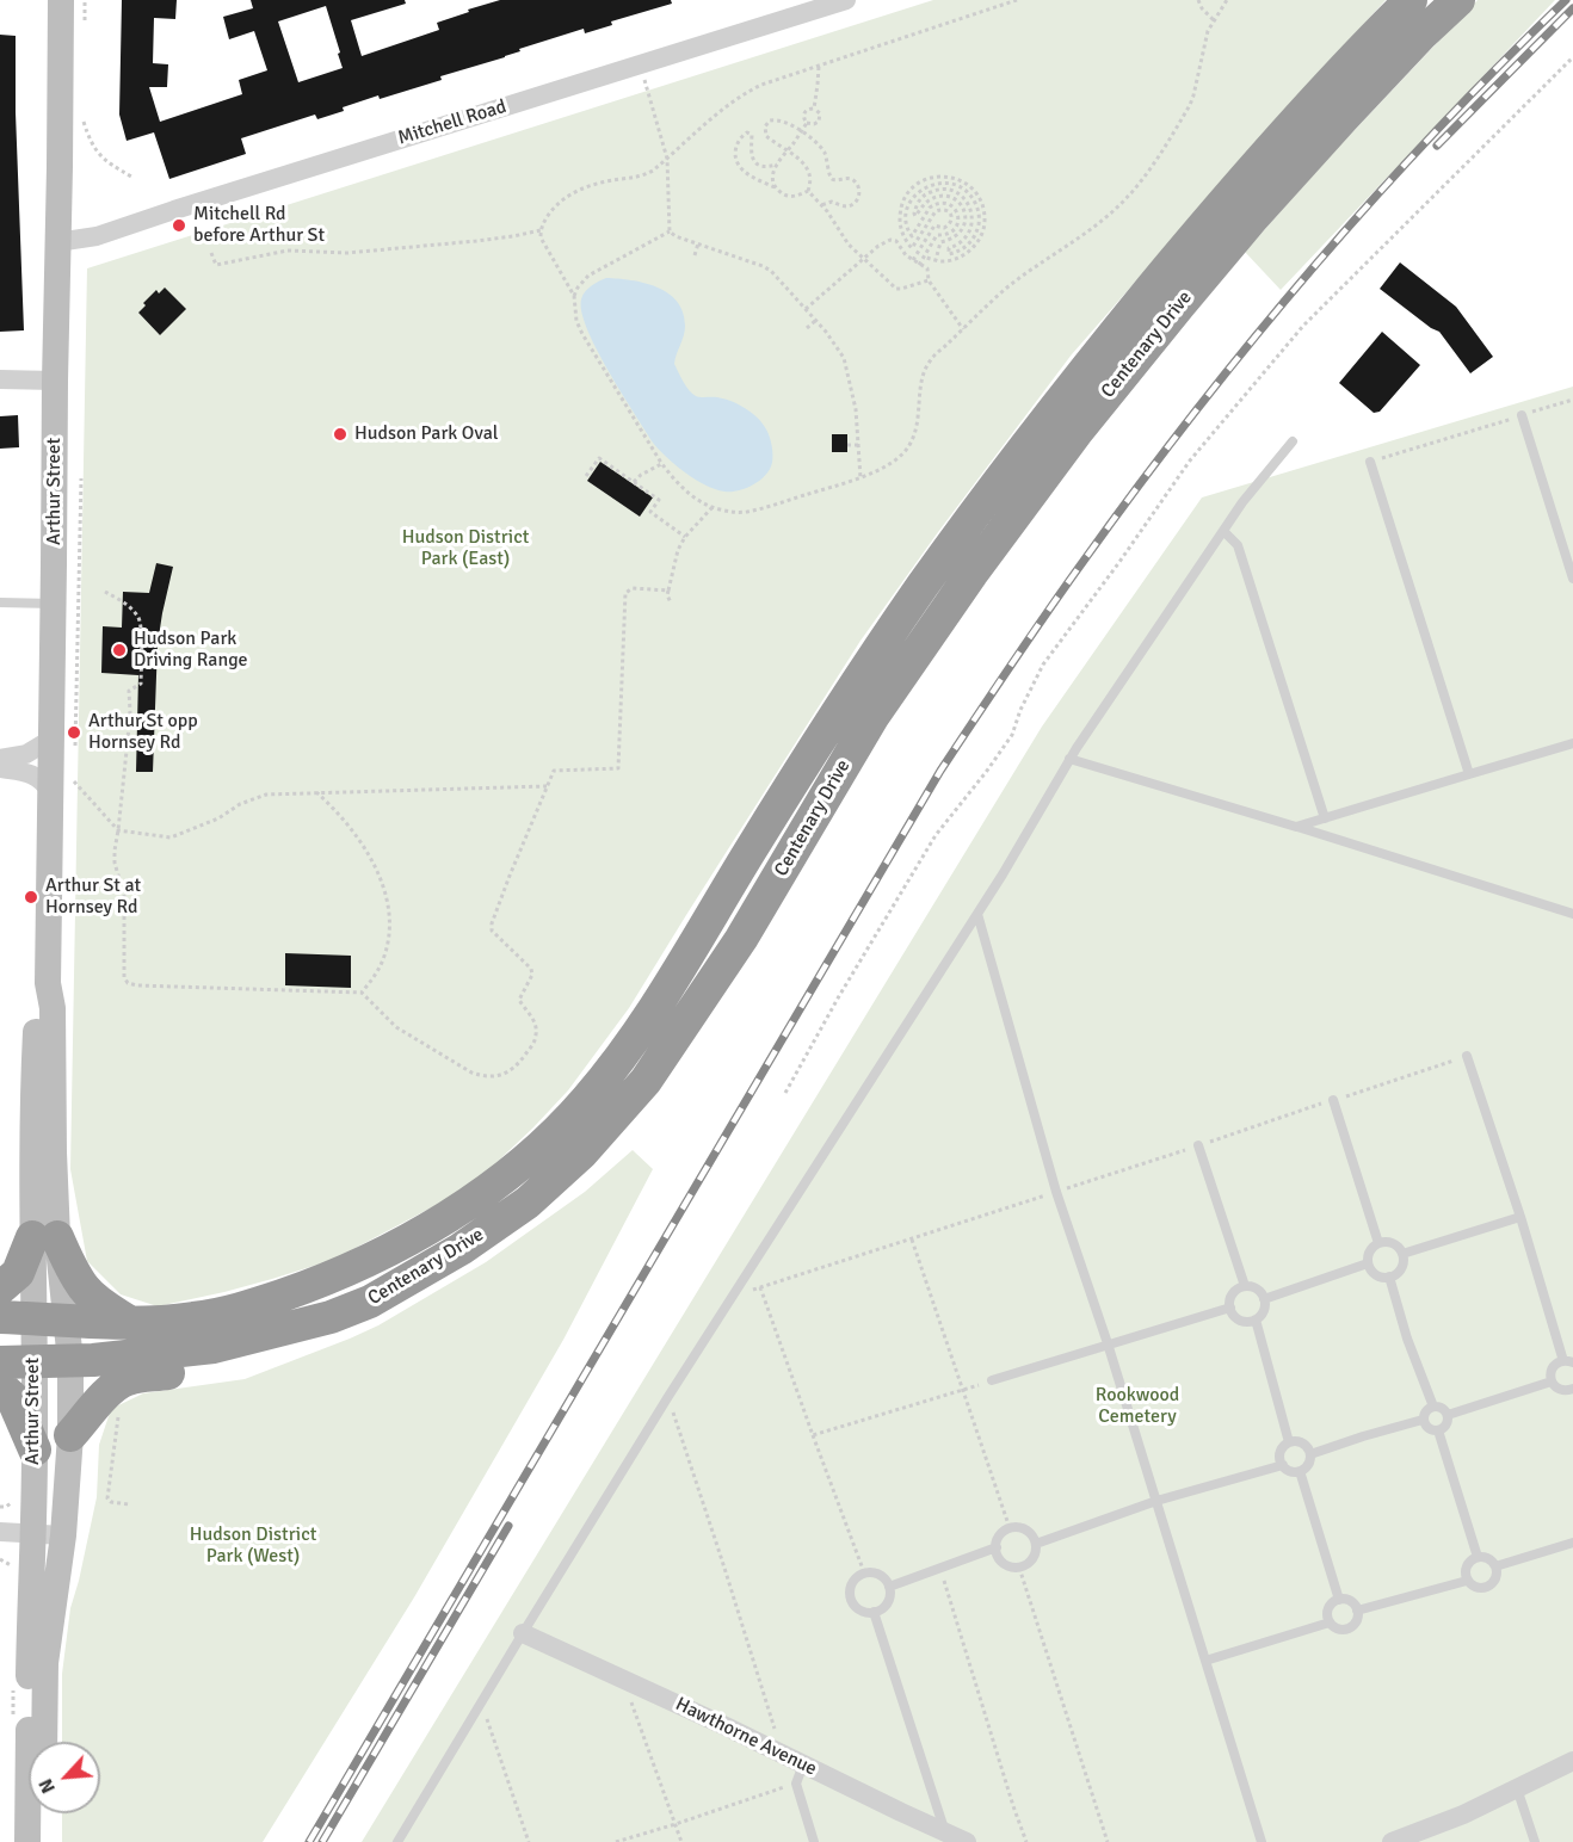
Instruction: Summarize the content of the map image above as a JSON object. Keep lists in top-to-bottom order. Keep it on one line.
{"streets":{"highway":["Centenary Drive"],"main road":["Arthur Street"],"street":["Mitchell Road","Hawthorne Avenue"]},"crossings":[["Mitchell Road","Arthur Street"],["Centenary Drive","Arthur Street"]],"parks":["Hudson District Park (East)","Rookwood Cemetery","Hudson District Park (West)"],"places":["Mitchell Rd before Arthur St","Hudson Park Oval","Hudson Park Driving Range","Arthur St opp Hornsey Rd","Arthur St at Hornsey Rd"],"north":"bottom left"}
